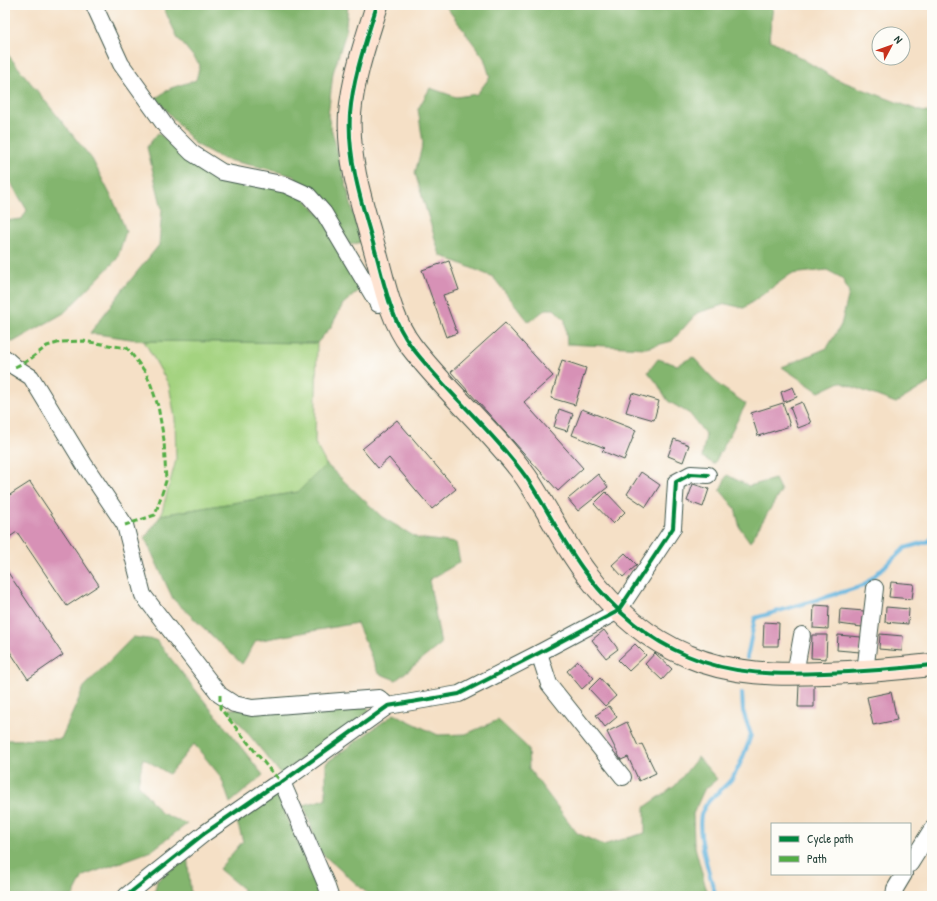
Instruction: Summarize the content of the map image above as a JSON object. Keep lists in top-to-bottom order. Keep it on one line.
{"legend":["Cycle path","Path"],"north":"top right"}
